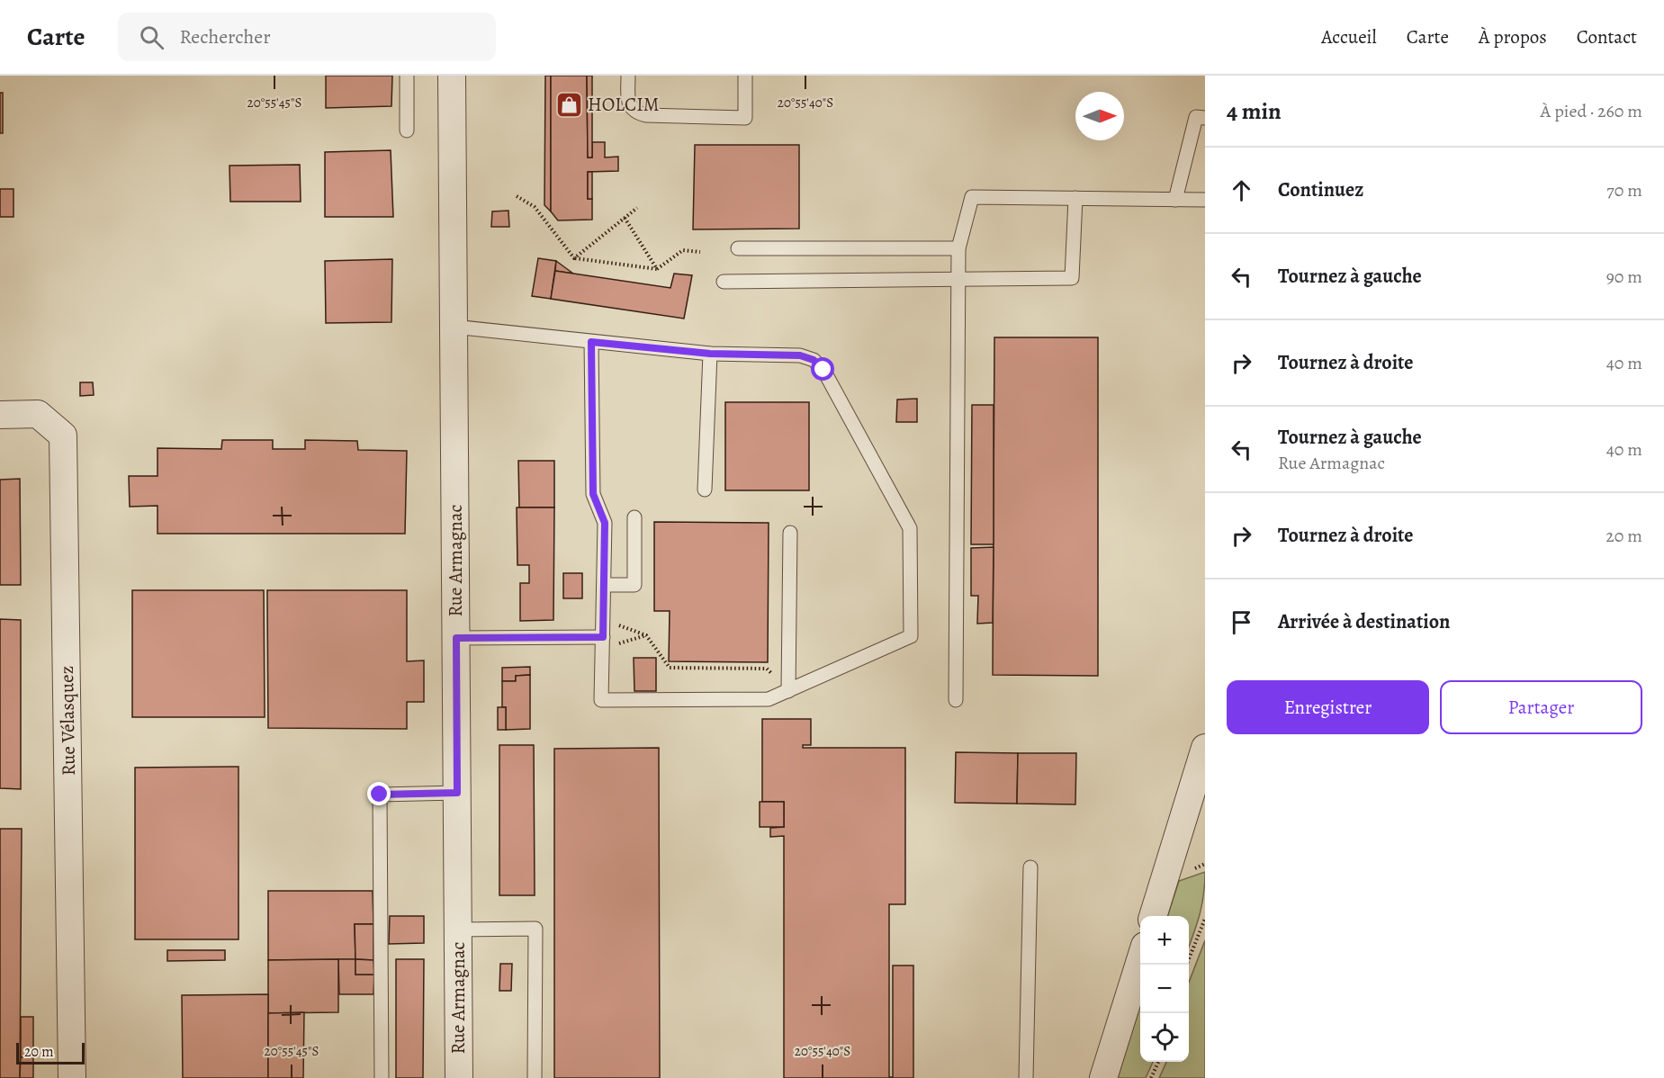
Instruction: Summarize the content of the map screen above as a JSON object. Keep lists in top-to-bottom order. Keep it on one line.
{"streets":{"street":["Rue Armagnac","Rue Vélasquez"]},"places":{"shop":["HOLCIM"]},"scale_bar":"20 m","north":"right","page":{"header":"Carte","search":"Rechercher","nav":["Accueil","Carte","À propos","Contact"],"heading":["4 min","À pied · 260 m"],"list":[["Continuez","70 m"],["Tournez à gauche","90 m"],["Tournez à droite","40 m"],["Tournez à gauche","Rue Armagnac","40 m"],["Tournez à droite","20 m"],"Arrivée à destination"],"buttons":["Enregistrer","Partager"],"map_buttons":["+","−"],"scale":"20 m"},"coordinates":["20°55'45\"S","20°55'40\"S"]}
